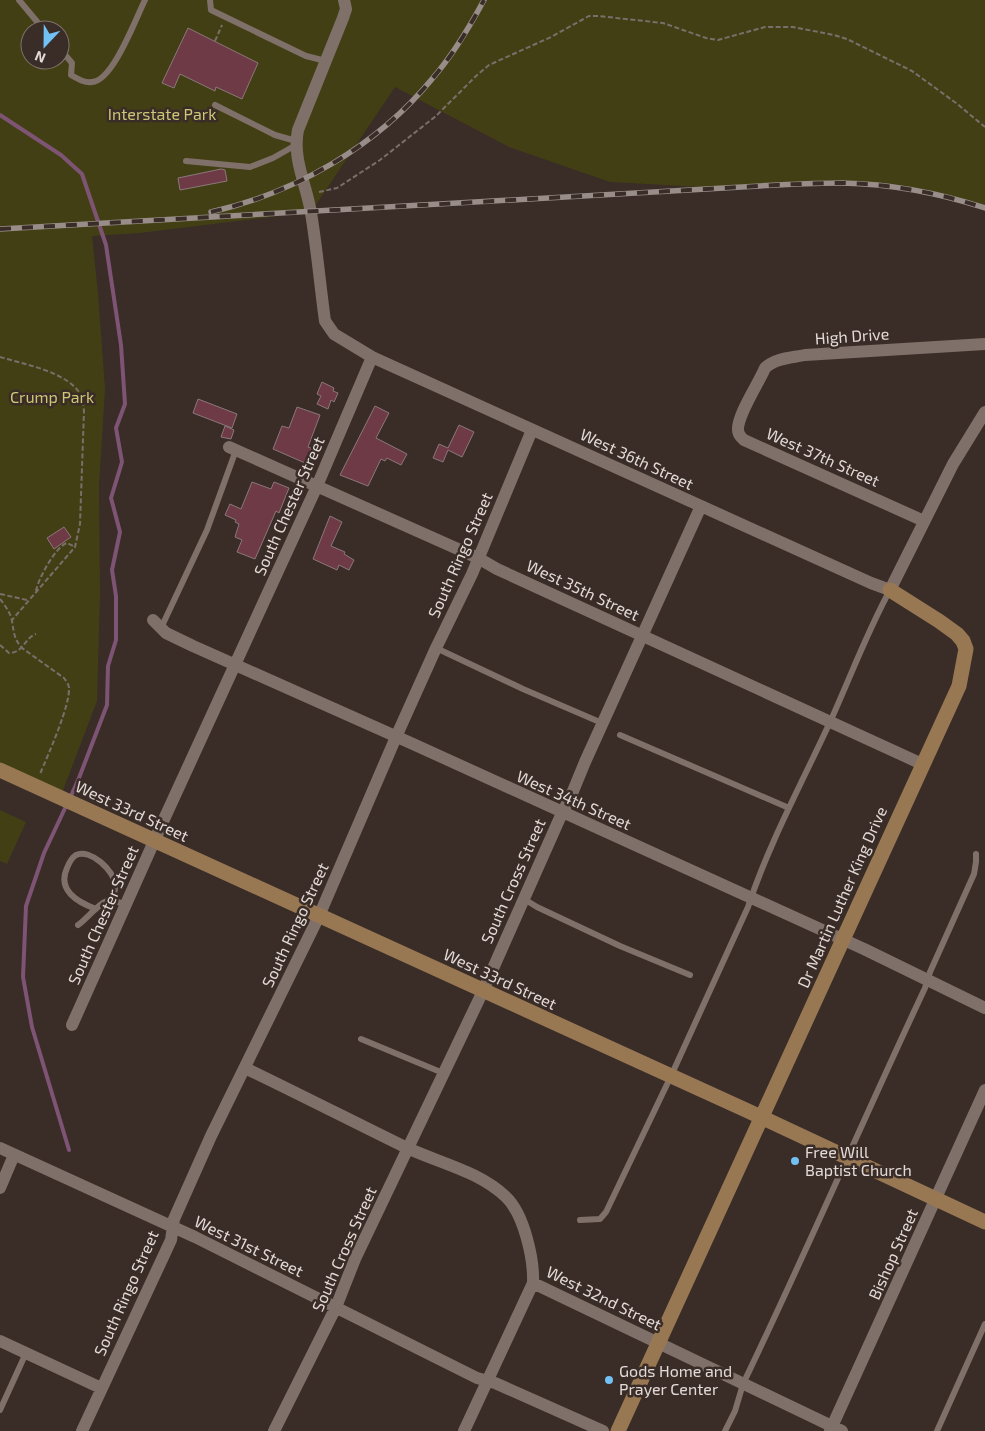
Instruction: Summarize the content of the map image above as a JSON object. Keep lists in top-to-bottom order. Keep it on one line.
{"streets":{"street":["High Drive","West 37th Street","West 36th Street","South Chester Street","South Ringo Street","West 35th Street","West 34th Street","West 33rd Street","South Cross Street","Dr Martin Luther King Drive","West 31st Street","Bishop Street","West 32nd Street"]},"crossings":[["High Drive","West 37th Street"],["West 36th Street","South Chester Street"],["West 36th Street","South Ringo Street"],["West 36th Street","South Cross Street"],["West 36th Street","Dr Martin Luther King Drive"],["South Chester Street","West 35th Street"],["South Chester Street","West 34th Street"],["South Chester Street","West 33rd Street"],["South Ringo Street","West 35th Street"],["South Ringo Street","West 34th Street"],["South Ringo Street","West 33rd Street"],["South Ringo Street","West 31st Street"],["South Ringo Street","West 32nd Street"],["West 35th Street","South Cross Street"],["West 35th Street","Dr Martin Luther King Drive"],["West 34th Street","South Cross Street"],["West 34th Street","Dr Martin Luther King Drive"],["West 33rd Street","South Cross Street"],["West 33rd Street","Dr Martin Luther King Drive"],["West 33rd Street","Bishop Street"],["South Cross Street","West 31st Street"],["South Cross Street","West 32nd Street"],["Dr Martin Luther King Drive","West 32nd Street"],["Bishop Street","West 32nd Street"]],"parks":["Interstate Park","Crump Park"],"places":["Free Will Baptist Church","Gods Home and Prayer Center"],"north":"bottom"}
